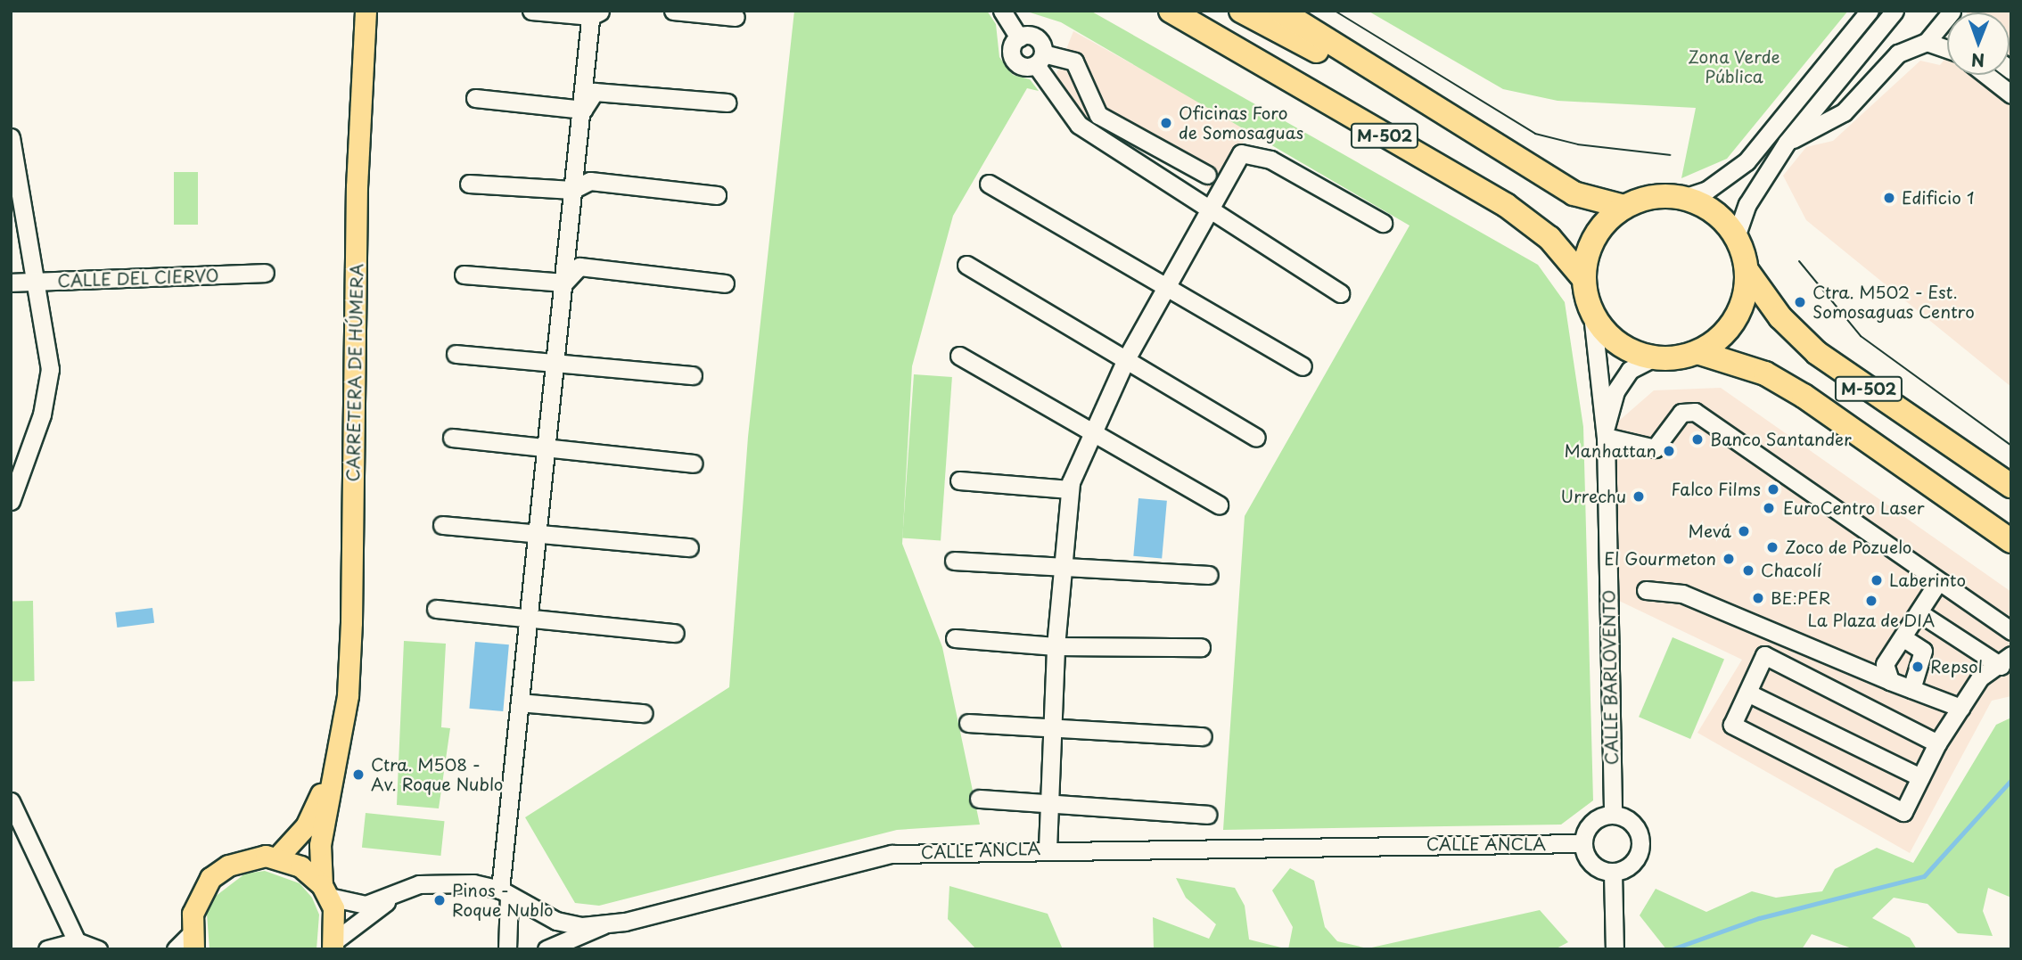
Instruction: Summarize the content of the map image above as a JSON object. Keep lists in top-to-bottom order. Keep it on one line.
{"streets":{"highway":["M-502"],"main road":["CARRETERA DE HÚMERA"],"street":["CALLE DEL CIERVO","CALLE BARLOVENTO","CALLE ANCLA"]},"crossings":[["M-502","CALLE BARLOVENTO"],["CALLE BARLOVENTO","CALLE ANCLA"]],"parks":["Zona Verde Pública"],"places":["Oficinas Foro de Somosaguas","Edificio 1","Ctra. M502 - Est. Somosaguas Centro","Banco Santander","Manhattan","Falco Films","Urrechu","EuroCentro Laser","Mevá","Zoco de Pozuelo","El Gourmeton","Chacolí","Laberinto","BE:PER","La Plaza de DIA","Repsol","Ctra. M508 - Av. Roque Nublo","Pinos - Roque Nublo"],"north":"bottom"}
